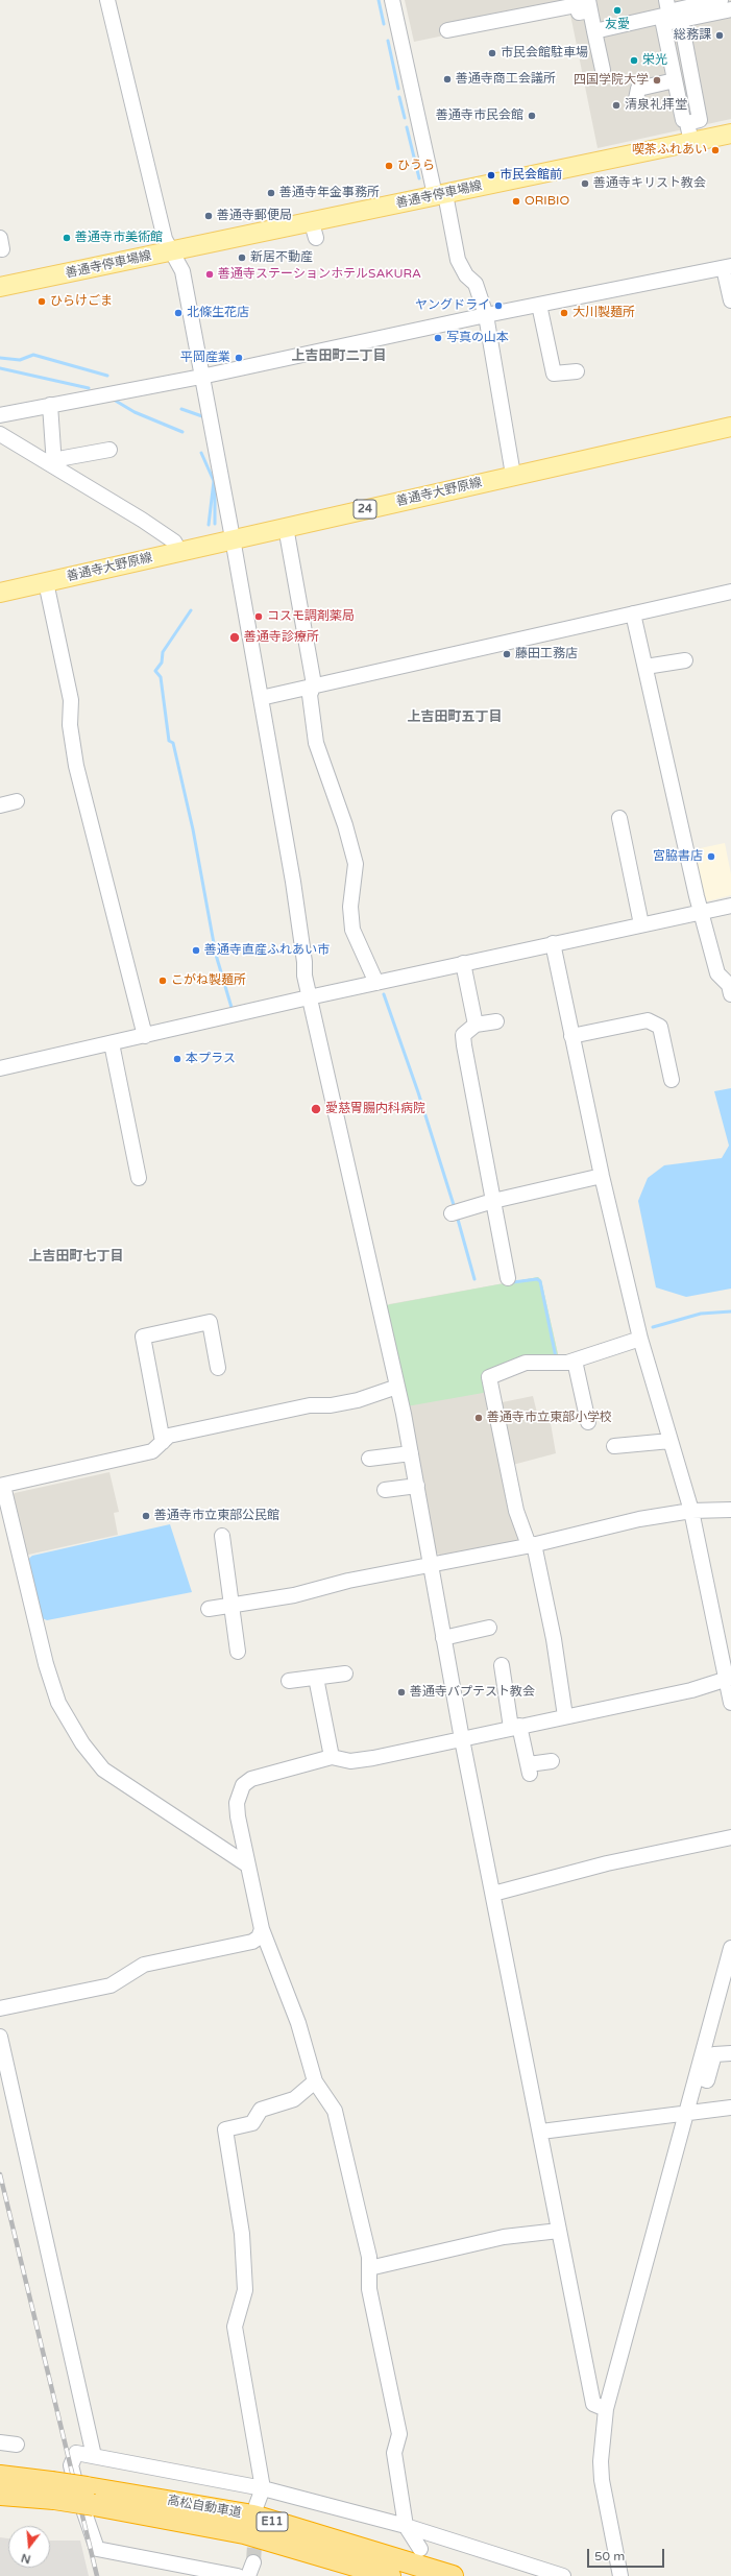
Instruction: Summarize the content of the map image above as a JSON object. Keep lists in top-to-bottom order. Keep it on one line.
{"streets":{"highway":["高松自動車道","E11"],"main road":["善通寺停車場線","善通寺大野原線","24"]},"districts":["上吉田町二丁目","上吉田町五丁目","上吉田町七丁目"],"places":["友愛","総務課","市民会館駐車場","栄光","善通寺商工会議所","四国学院大学","清泉礼拝堂","善通寺市民会館","喫茶ふれあい","ひうら","市民会館前","善通寺キリスト教会","善通寺年金事務所","ORIBIO","善通寺郵便局","善通寺市美術館","新居不動産","善通寺ステーションホテルSAKURA","ひらけごま","ヤングドライ","北條生花店","大川製麺所","写真の山本","平岡産業","コスモ調剤薬局","善通寺診療所","藤田工務店","宮脇書店","善通寺直産ふれあい市","こがね製麺所","本プラス","愛慈胃腸内科病院","善通寺市立東部小学校","善通寺市立東部公民館","善通寺バプテスト教会"],"scale_bar":"50 m","north":"bottom"}
